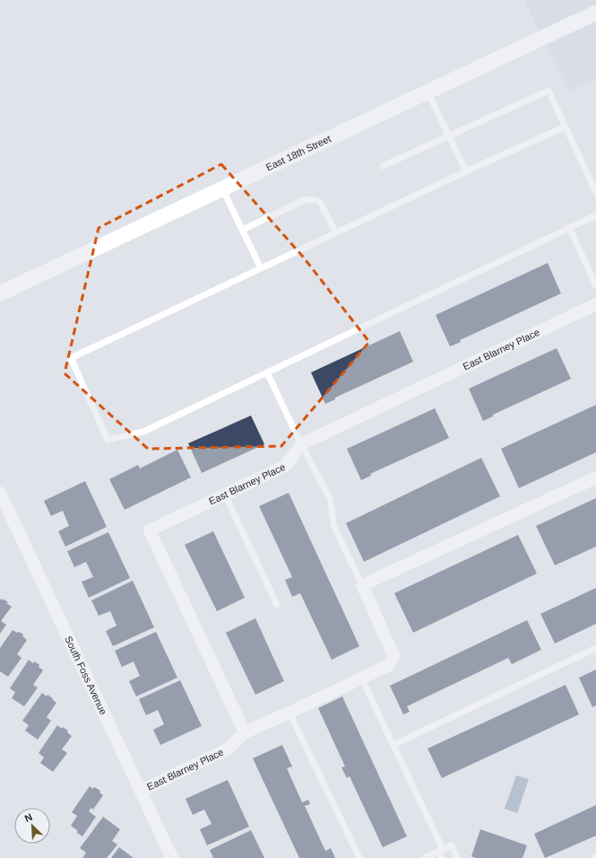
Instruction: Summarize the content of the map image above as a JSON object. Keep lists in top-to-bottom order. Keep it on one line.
{"streets":{"street":["East 18th Street","East Blarney Place","South Foss Avenue"]},"crossings":[["East Blarney Place","South Foss Avenue"]],"north":"top left"}
